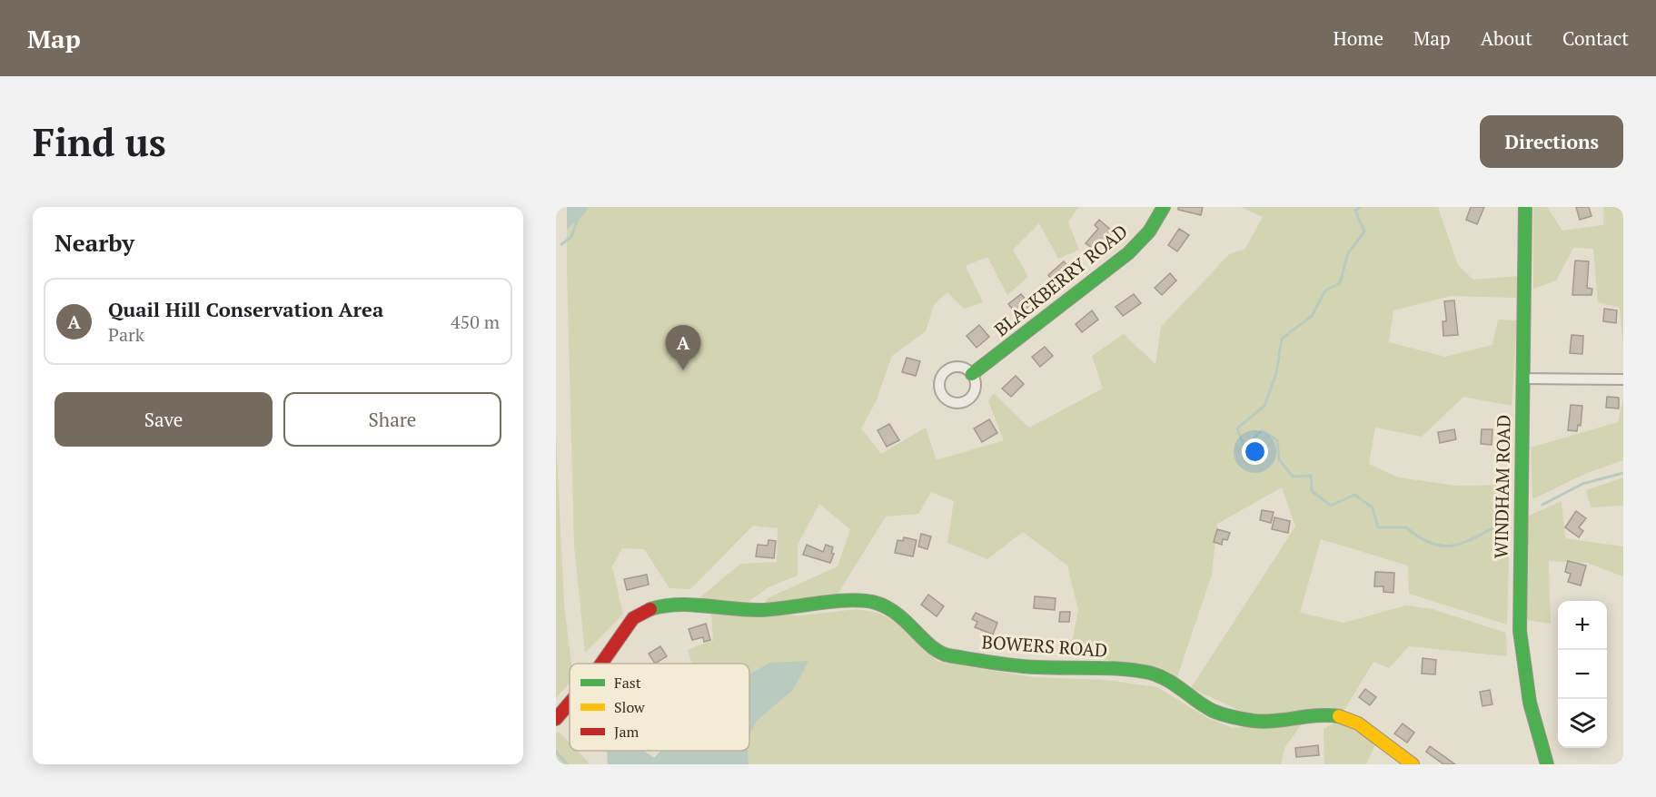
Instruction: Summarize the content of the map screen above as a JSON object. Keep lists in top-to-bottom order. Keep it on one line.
{"streets":{"street":["BLACKBERRY ROAD","WINDHAM ROAD","BOWERS ROAD"]},"legend":["Fast","Slow","Jam"],"page":{"header":"Map","nav":["Home","Map","About","Contact"],"buttons":["Directions",["Save","Share"]],"title":"Find us","heading":"Nearby","list":[{"mark":"A","name":"Quail Hill Conservation Area","note":"Park","value":"450 m"}],"pins":"A","map_buttons":["+","−"]}}
